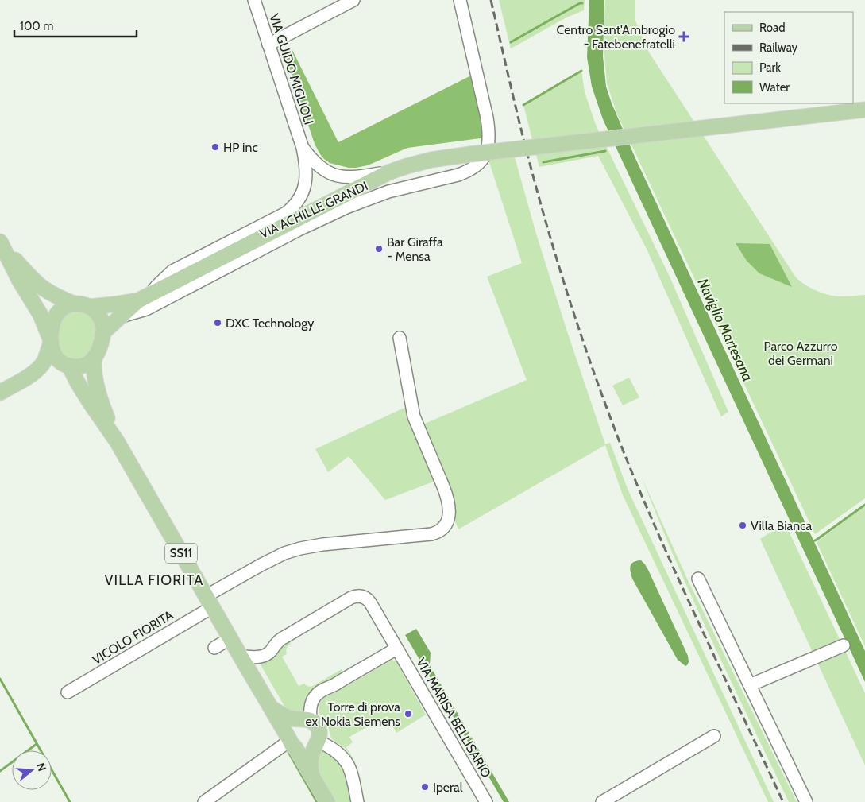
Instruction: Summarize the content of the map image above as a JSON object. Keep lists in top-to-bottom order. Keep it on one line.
{"streets":{"main road":["SS11"],"street":["VIA GUIDO MIGLIOLI","VIA ACHILLE GRANDI","VICOLO FIORITA","VIA MARISA BELLISARIO"]},"crossings":[["SS11","VICOLO FIORITA"],["SS11","VIA MARISA BELLISARIO"]],"districts":["VILLA FIORITA"],"water":["Naviglio Martesana"],"parks":["Parco Azzurro dei Germani"],"places":{"health":["Centro Sant'Ambrogio - Fatebenefratelli"],"other":["HP inc","Bar Giraffa - Mensa","DXC Technology","Villa Bianca","Torre di prova ex Nokia Siemens","Iperal"]},"legend":["Road","Railway","Park","Water"],"scale_bar":"100 m","north":"right"}
